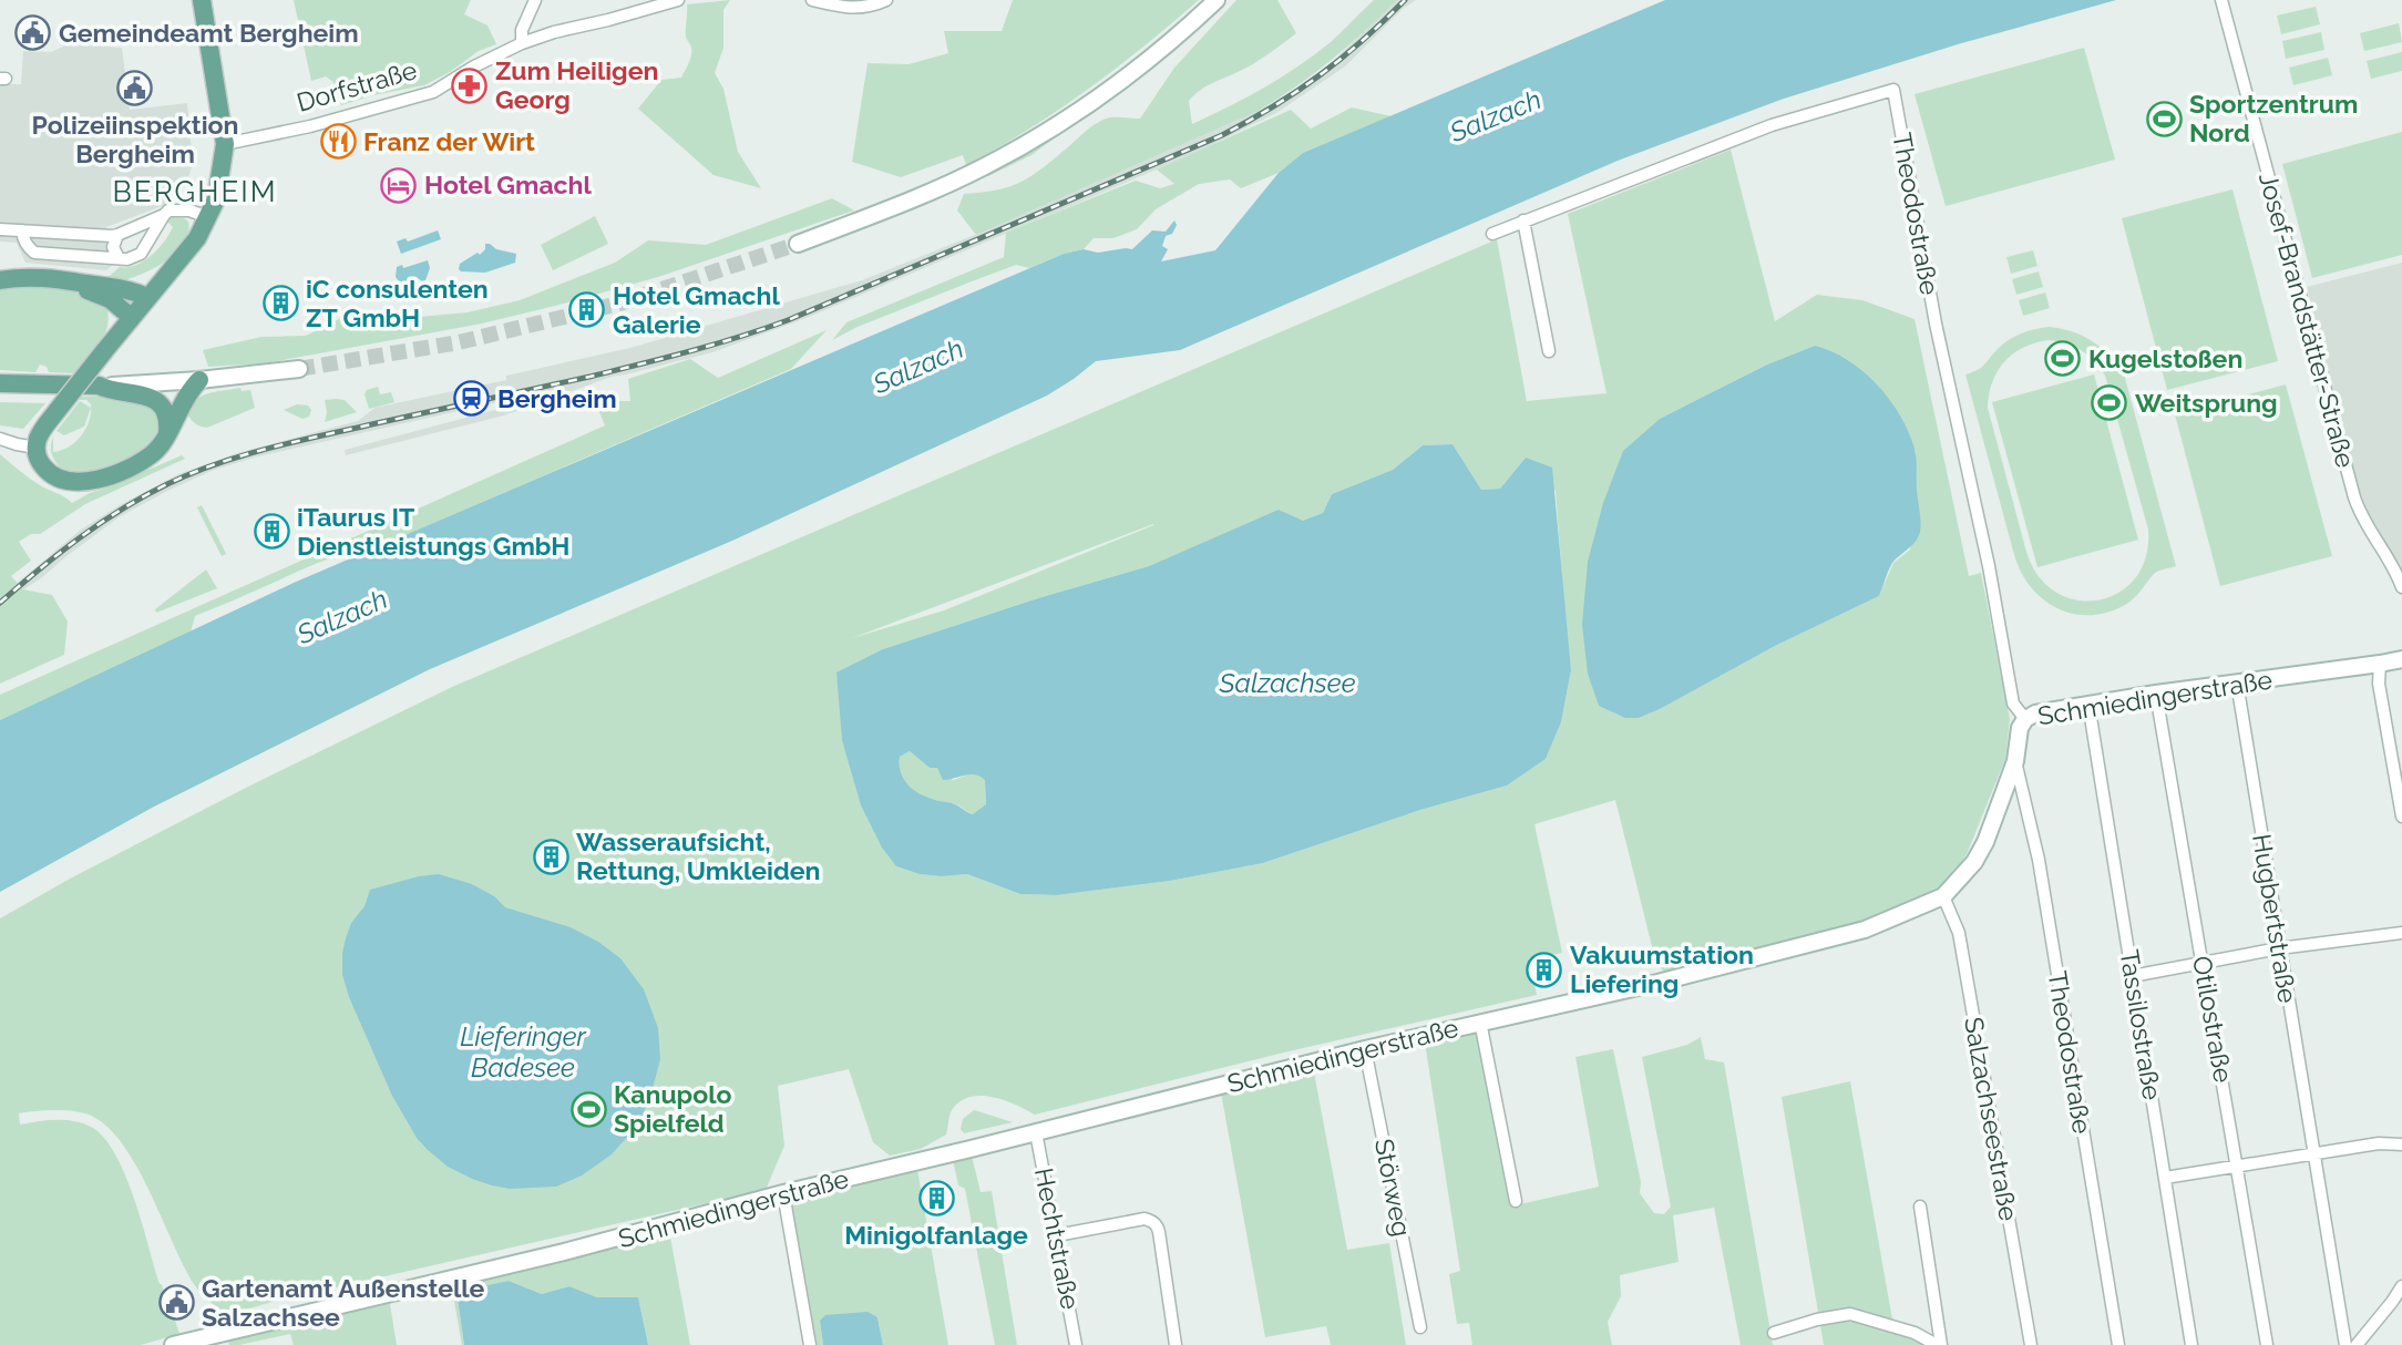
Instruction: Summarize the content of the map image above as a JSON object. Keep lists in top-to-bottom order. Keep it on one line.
{"streets":{"street":["Dorfstraße","Theodostraße","Josef-Brandstätter-Straße","Schmiedingerstraße","Hugbertstraße","Otilostraße","Tassilostraße","Salzachseestraße","Störweg","Hechtstraße"]},"crossings":[["Theodostraße","Schmiedingerstraße"],["Schmiedingerstraße","Hugbertstraße"],["Schmiedingerstraße","Otilostraße"],["Schmiedingerstraße","Tassilostraße"],["Schmiedingerstraße","Salzachseestraße"],["Schmiedingerstraße","Störweg"],["Schmiedingerstraße","Hechtstraße"]],"districts":["BERGHEIM"],"water":["Salzach","Salzachsee","Lieferinger Badesee"],"places":{"public building":["Gemeindeamt Bergheim","Polizeiinspektion Bergheim","Gartenamt Außenstelle Salzachsee"],"pharmacy":["Zum Heiligen Georg"],"sports":["Sportzentrum Nord","Kugelstoßen","Weitsprung","Kanupolo Spielfeld"],"restaurant":["Franz der Wirt"],"hotel":["Hotel Gmachl"],"building":["iC consulenten ZT GmbH","Hotel Gmachl Galerie","iTaurus IT Dienstleistungs GmbH","Wasseraufsicht, Rettung, Umkleiden","Vakuumstation Liefering","Minigolfanlage"],"station":["Bergheim"]}}
